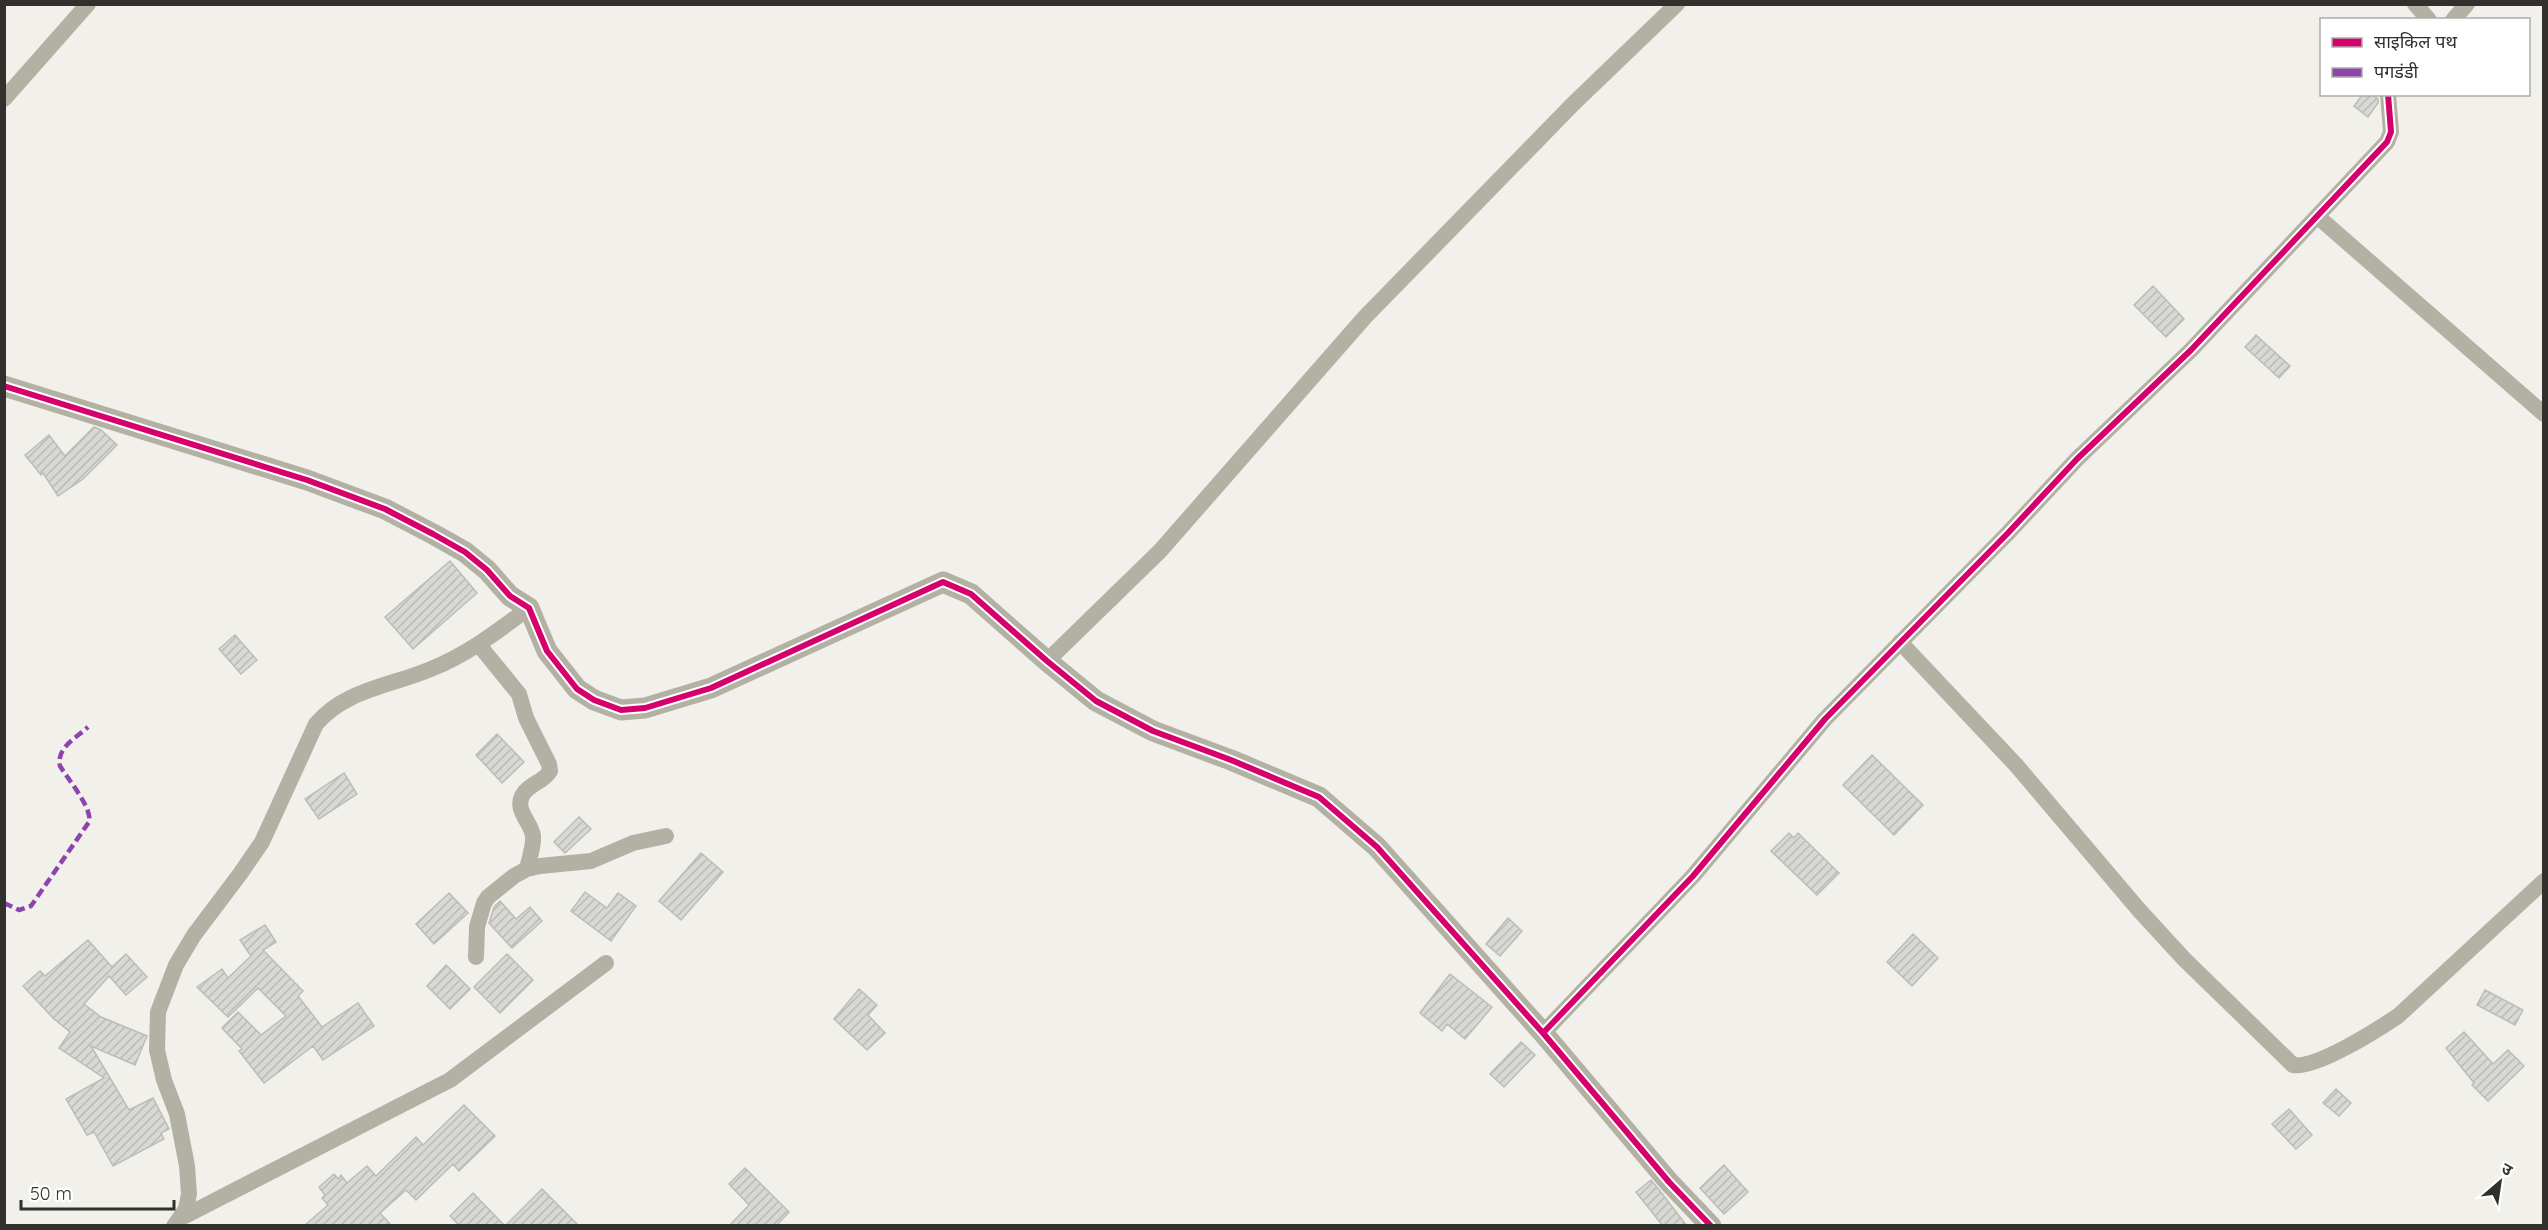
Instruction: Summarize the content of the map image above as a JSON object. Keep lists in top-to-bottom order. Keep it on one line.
{"legend":["साइकिल पथ","पगडंडी"],"scale_bar":"50 m","north":"top right"}
